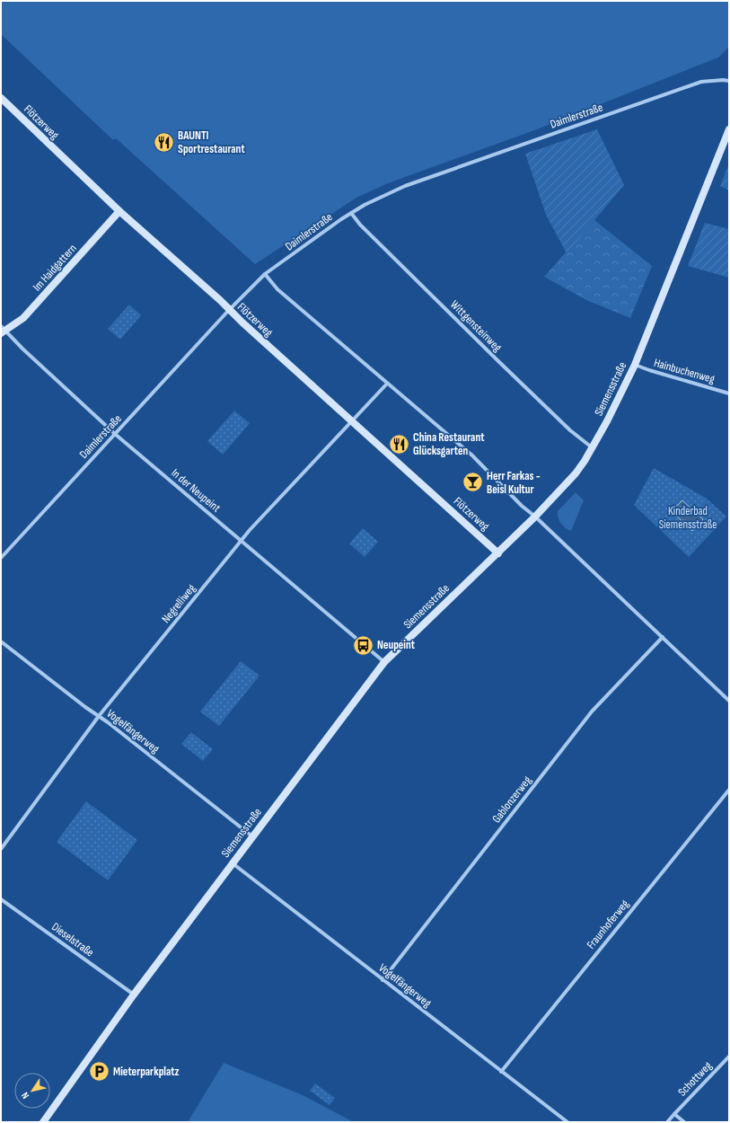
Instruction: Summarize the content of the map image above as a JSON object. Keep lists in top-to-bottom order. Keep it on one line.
{"streets":{"street":["Daimlerstraße","Flötzerweg","Im Haidgattern","Wittgensteinweg","Hainbuchenweg","Siemensstraße","In der Neupeint","Negrelliweg","Vogelfängerweg","Gablonzerweg","Fraunhoferweg","Dieselstraße","Schottweg"]},"crossings":[["Daimlerstraße","Flötzerweg"],["Daimlerstraße","Wittgensteinweg"],["Daimlerstraße","In der Neupeint"],["Flötzerweg","Im Haidgattern"],["Flötzerweg","Siemensstraße"],["Flötzerweg","Negrelliweg"],["Im Haidgattern","In der Neupeint"],["Wittgensteinweg","Siemensstraße"],["Hainbuchenweg","Siemensstraße"],["Siemensstraße","In der Neupeint"],["Siemensstraße","Vogelfängerweg"],["Siemensstraße","Dieselstraße"],["In der Neupeint","Negrelliweg"],["Negrelliweg","Vogelfängerweg"],["Vogelfängerweg","Gablonzerweg"],["Vogelfängerweg","Fraunhoferweg"]],"parks":["Kinderbad Siemensstraße"],"places":{"restaurant":["BAUNTI Sportrestaurant","China Restaurant Glücksgarten"],"bar":["Herr Farkas - Beisl Kultur"],"bus stop":["Neupeint"],"parking":["Mieterparkplatz"]},"north":"bottom left"}
